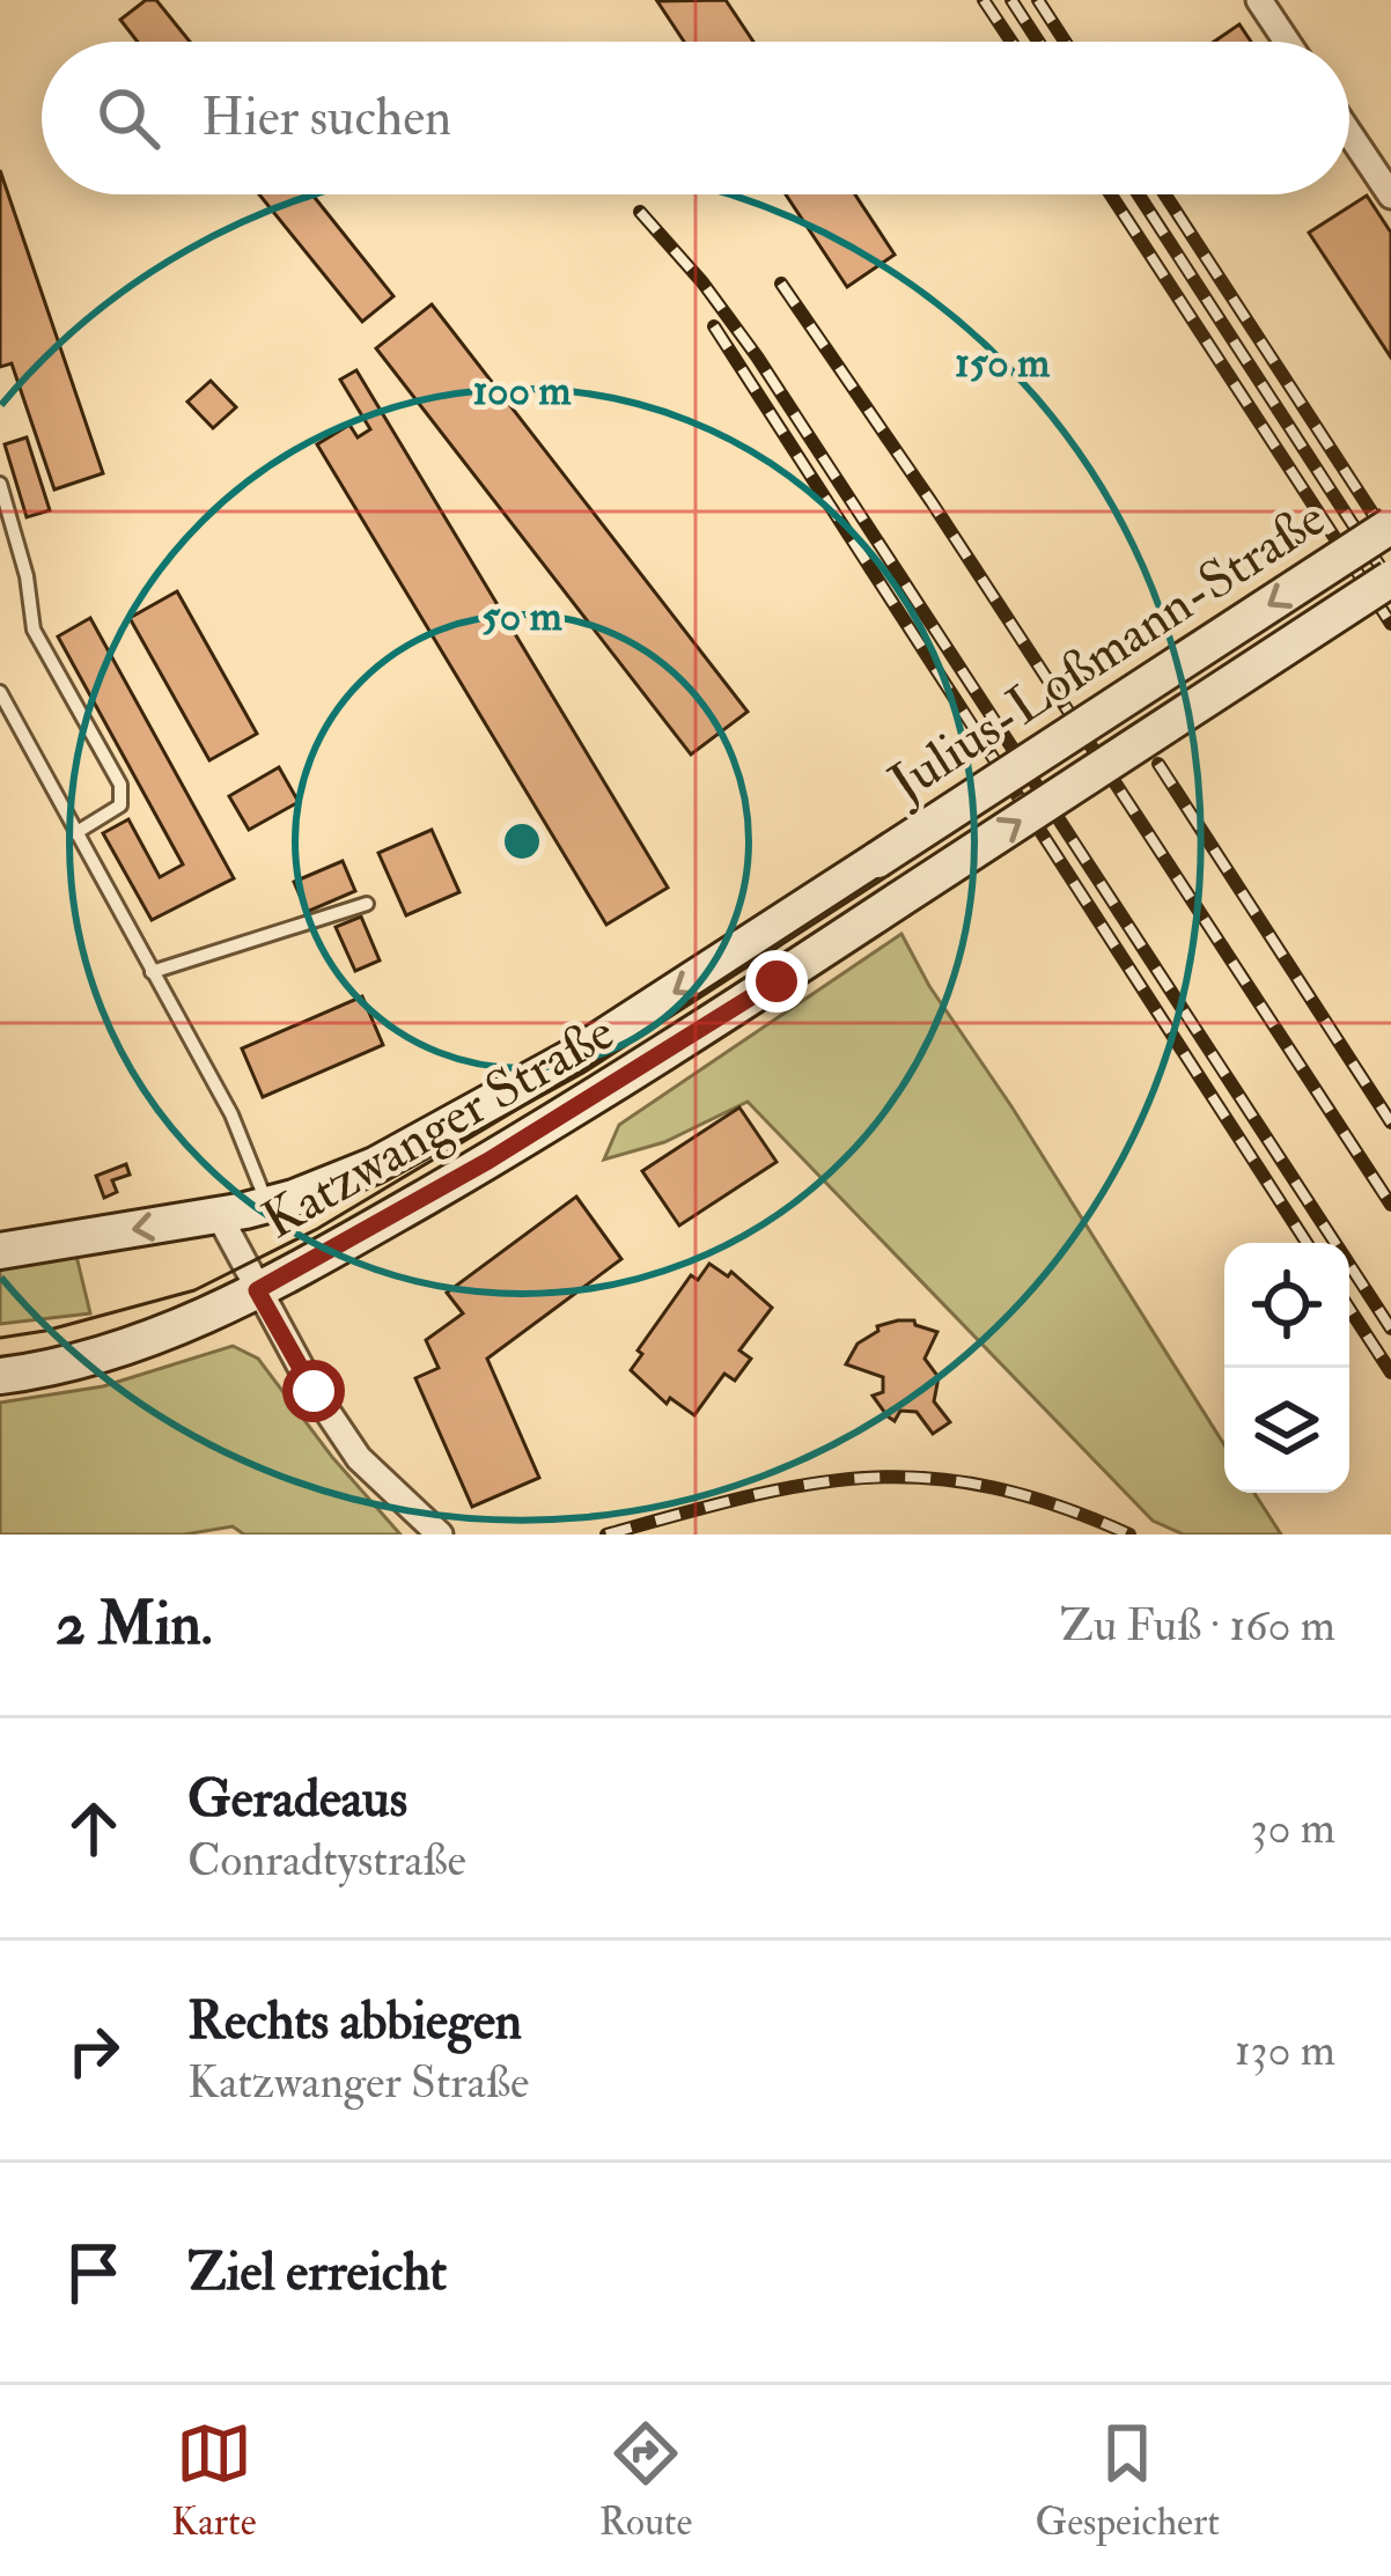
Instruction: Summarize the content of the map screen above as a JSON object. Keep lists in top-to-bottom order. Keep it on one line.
{"streets":{"main road":["Julius-Loßmann-Straße","Katzwanger Straße"]},"crossings":[["Julius-Loßmann-Straße","Katzwanger Straße"]],"page":{"search":"Hier suchen","heading":["2 Min.","Zu Fuß · 160 m"],"list":[["Geradeaus","Conradtystraße","30 m"],["Rechts abbiegen","Katzwanger Straße","130 m"],"Ziel erreicht"],"nav":["Karte","Route","Gespeichert"]},"rings":["150 m","100 m","50 m"]}
